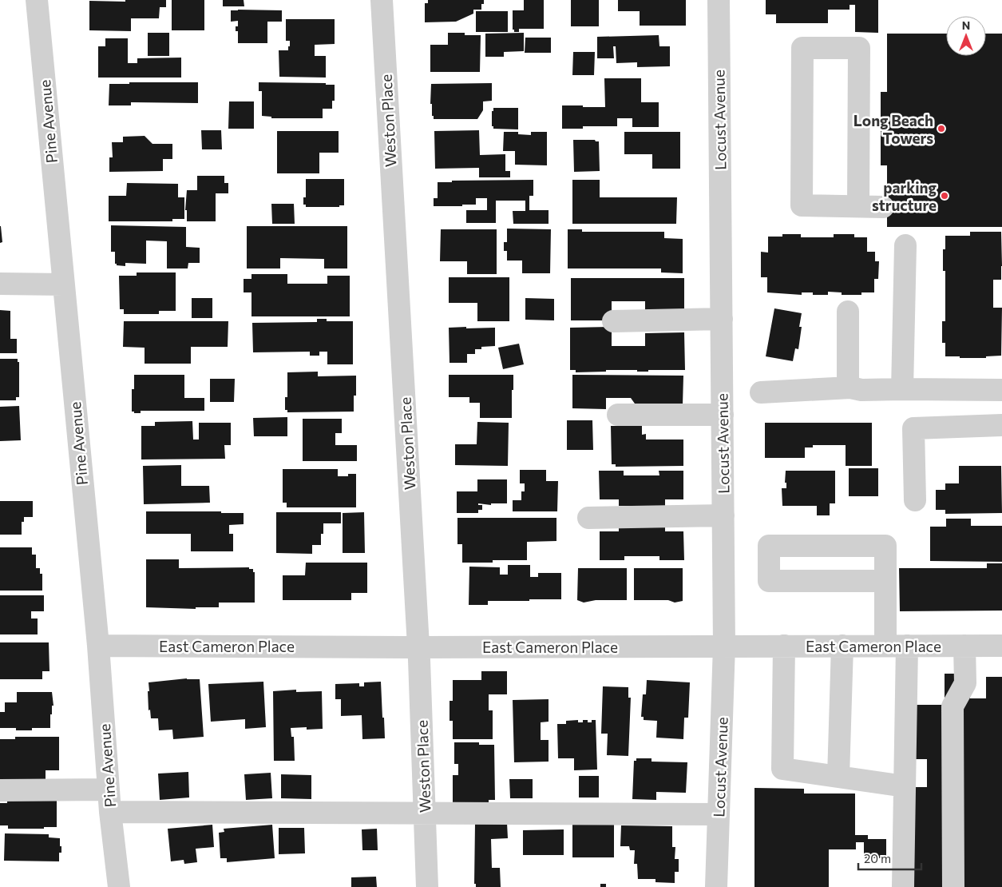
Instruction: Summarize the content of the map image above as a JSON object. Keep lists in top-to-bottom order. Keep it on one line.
{"streets":{"street":["Locust Avenue","Weston Place","Pine Avenue","East Cameron Place"]},"crossings":[["Locust Avenue","East Cameron Place"],["Weston Place","East Cameron Place"],["Pine Avenue","East Cameron Place"]],"places":["Long Beach Towers","parking structure"],"scale_bar":"20 m","north":"top"}
